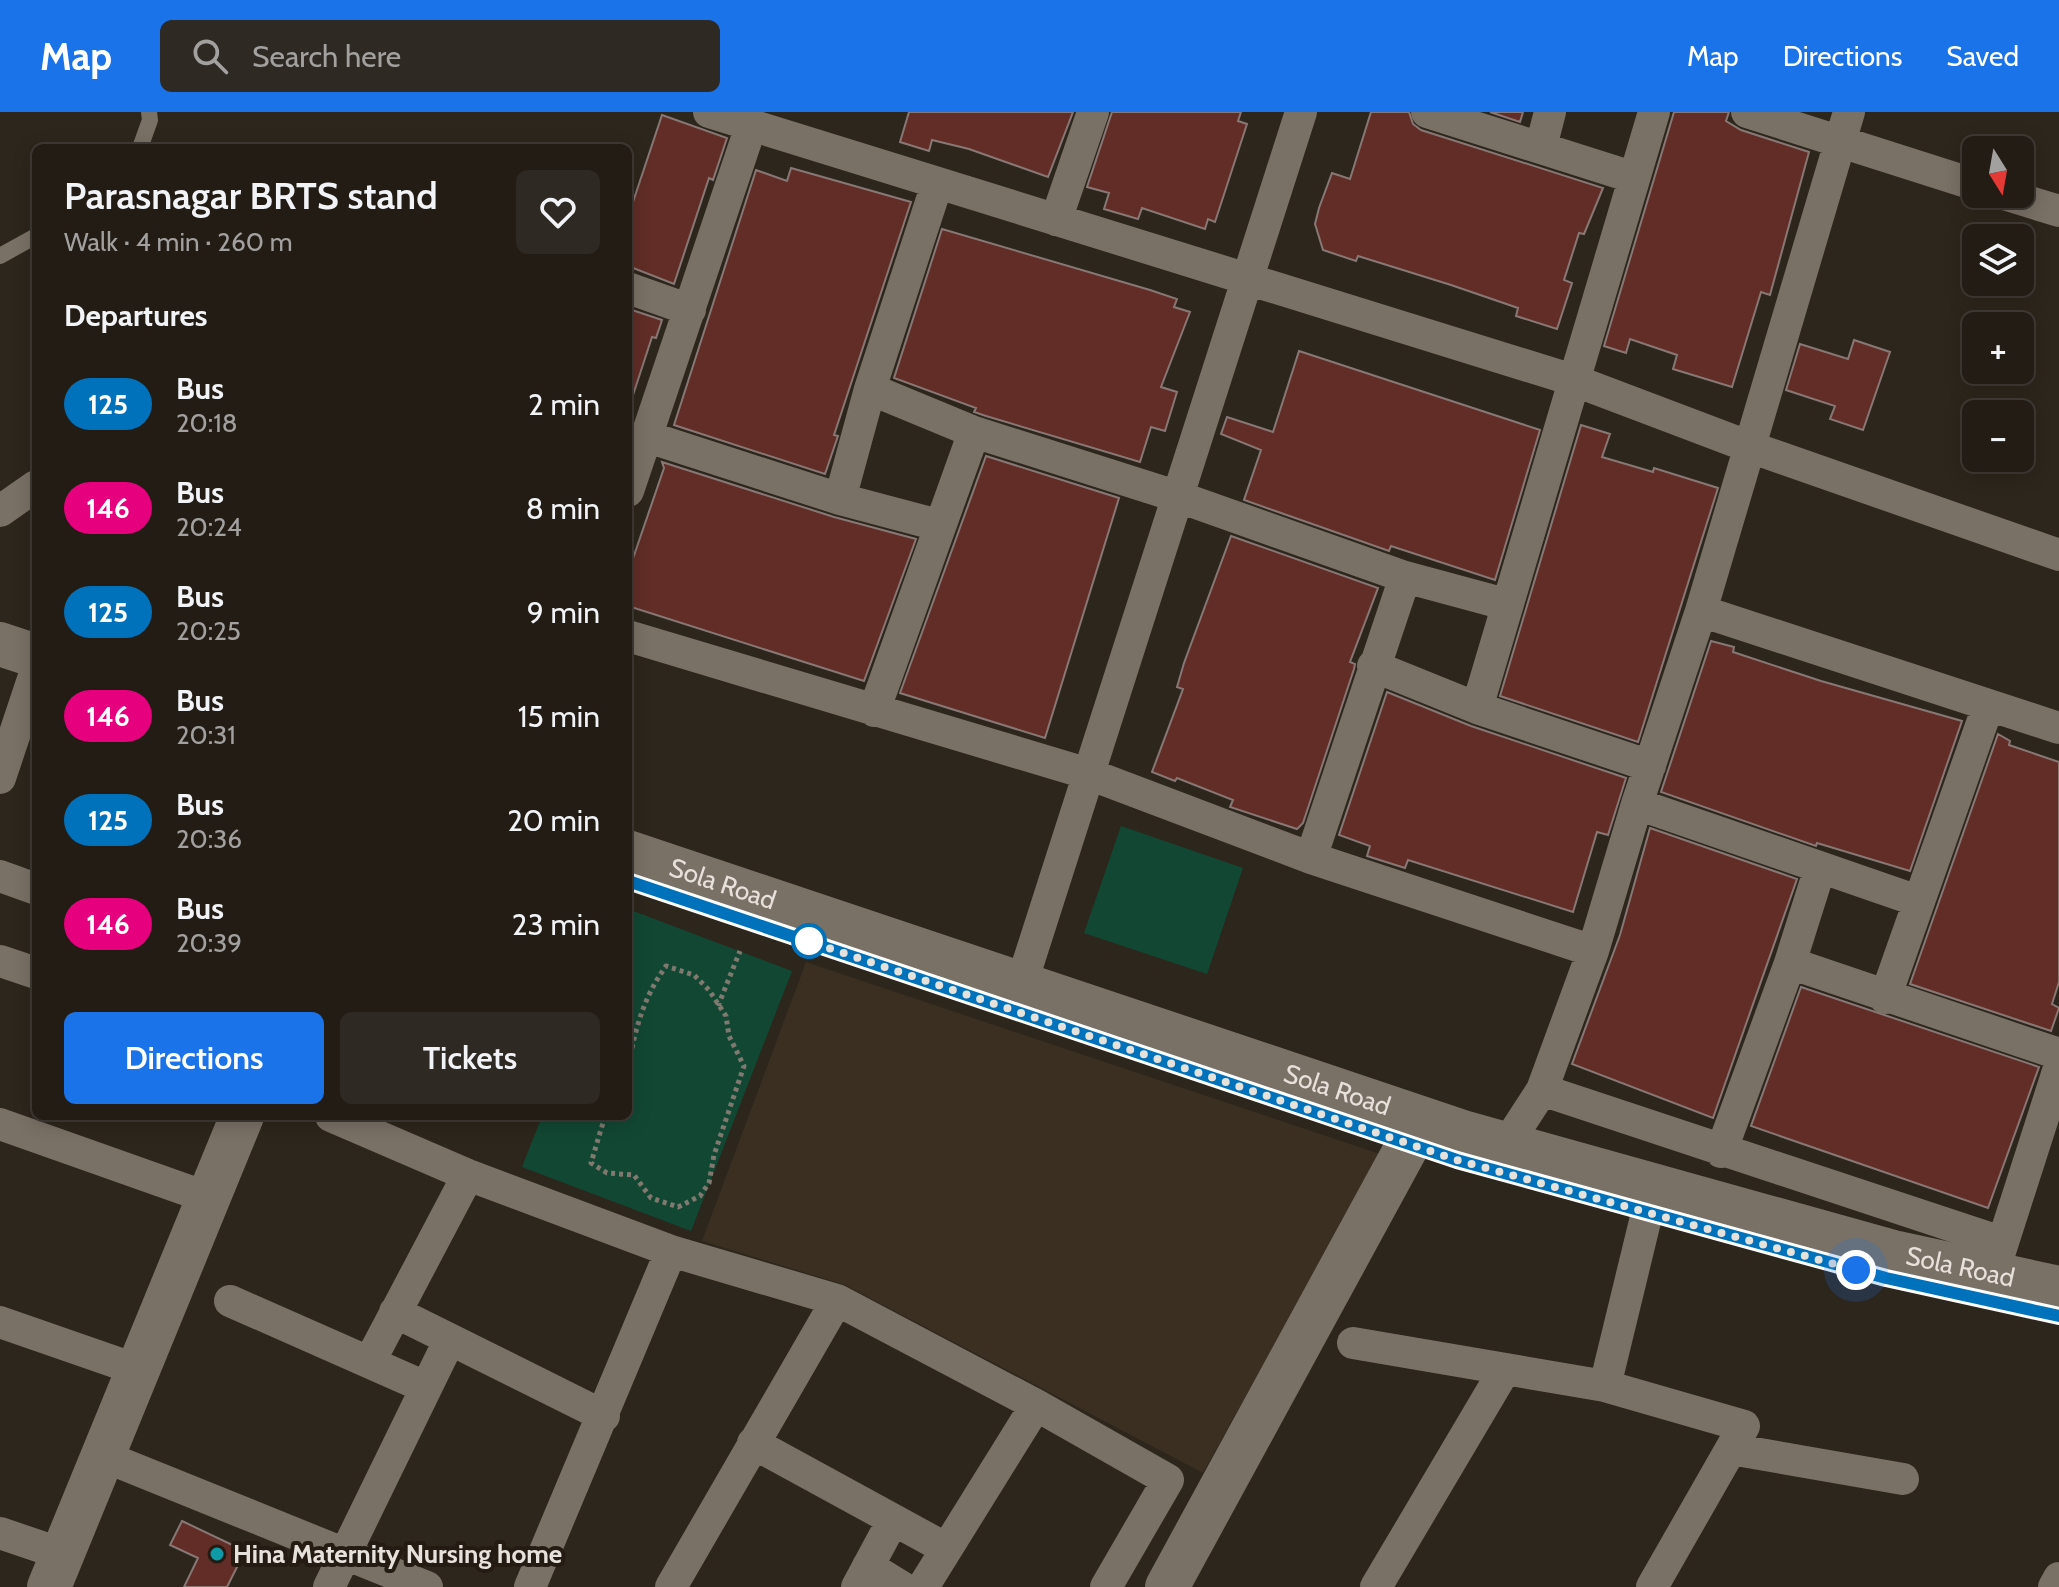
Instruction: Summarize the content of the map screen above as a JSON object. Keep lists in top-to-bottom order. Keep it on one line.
{"streets":{"main road":["Sola Road"]},"places":["Hina Maternity Nursing home"],"lines":["bus line 125"],"north":"bottom","page":{"header":"Map","search":"Search here","nav":["Map","Directions","Saved"],"map_buttons":["+","−"],"heading":[["Parasnagar BRTS stand","Walk · 4 min · 260 m"],"Departures"],"list":[{"mark":"125","name":"Bus","note":"20:18","value":"2 min"},{"mark":"146","name":"Bus","note":"20:24","value":"8 min"},{"mark":"125","name":"Bus","note":"20:25","value":"9 min"},{"mark":"146","name":"Bus","note":"20:31","value":"15 min"},{"mark":"125","name":"Bus","note":"20:36","value":"20 min"},{"mark":"146","name":"Bus","note":"20:39","value":"23 min"}],"buttons":["Directions","Tickets"]}}
